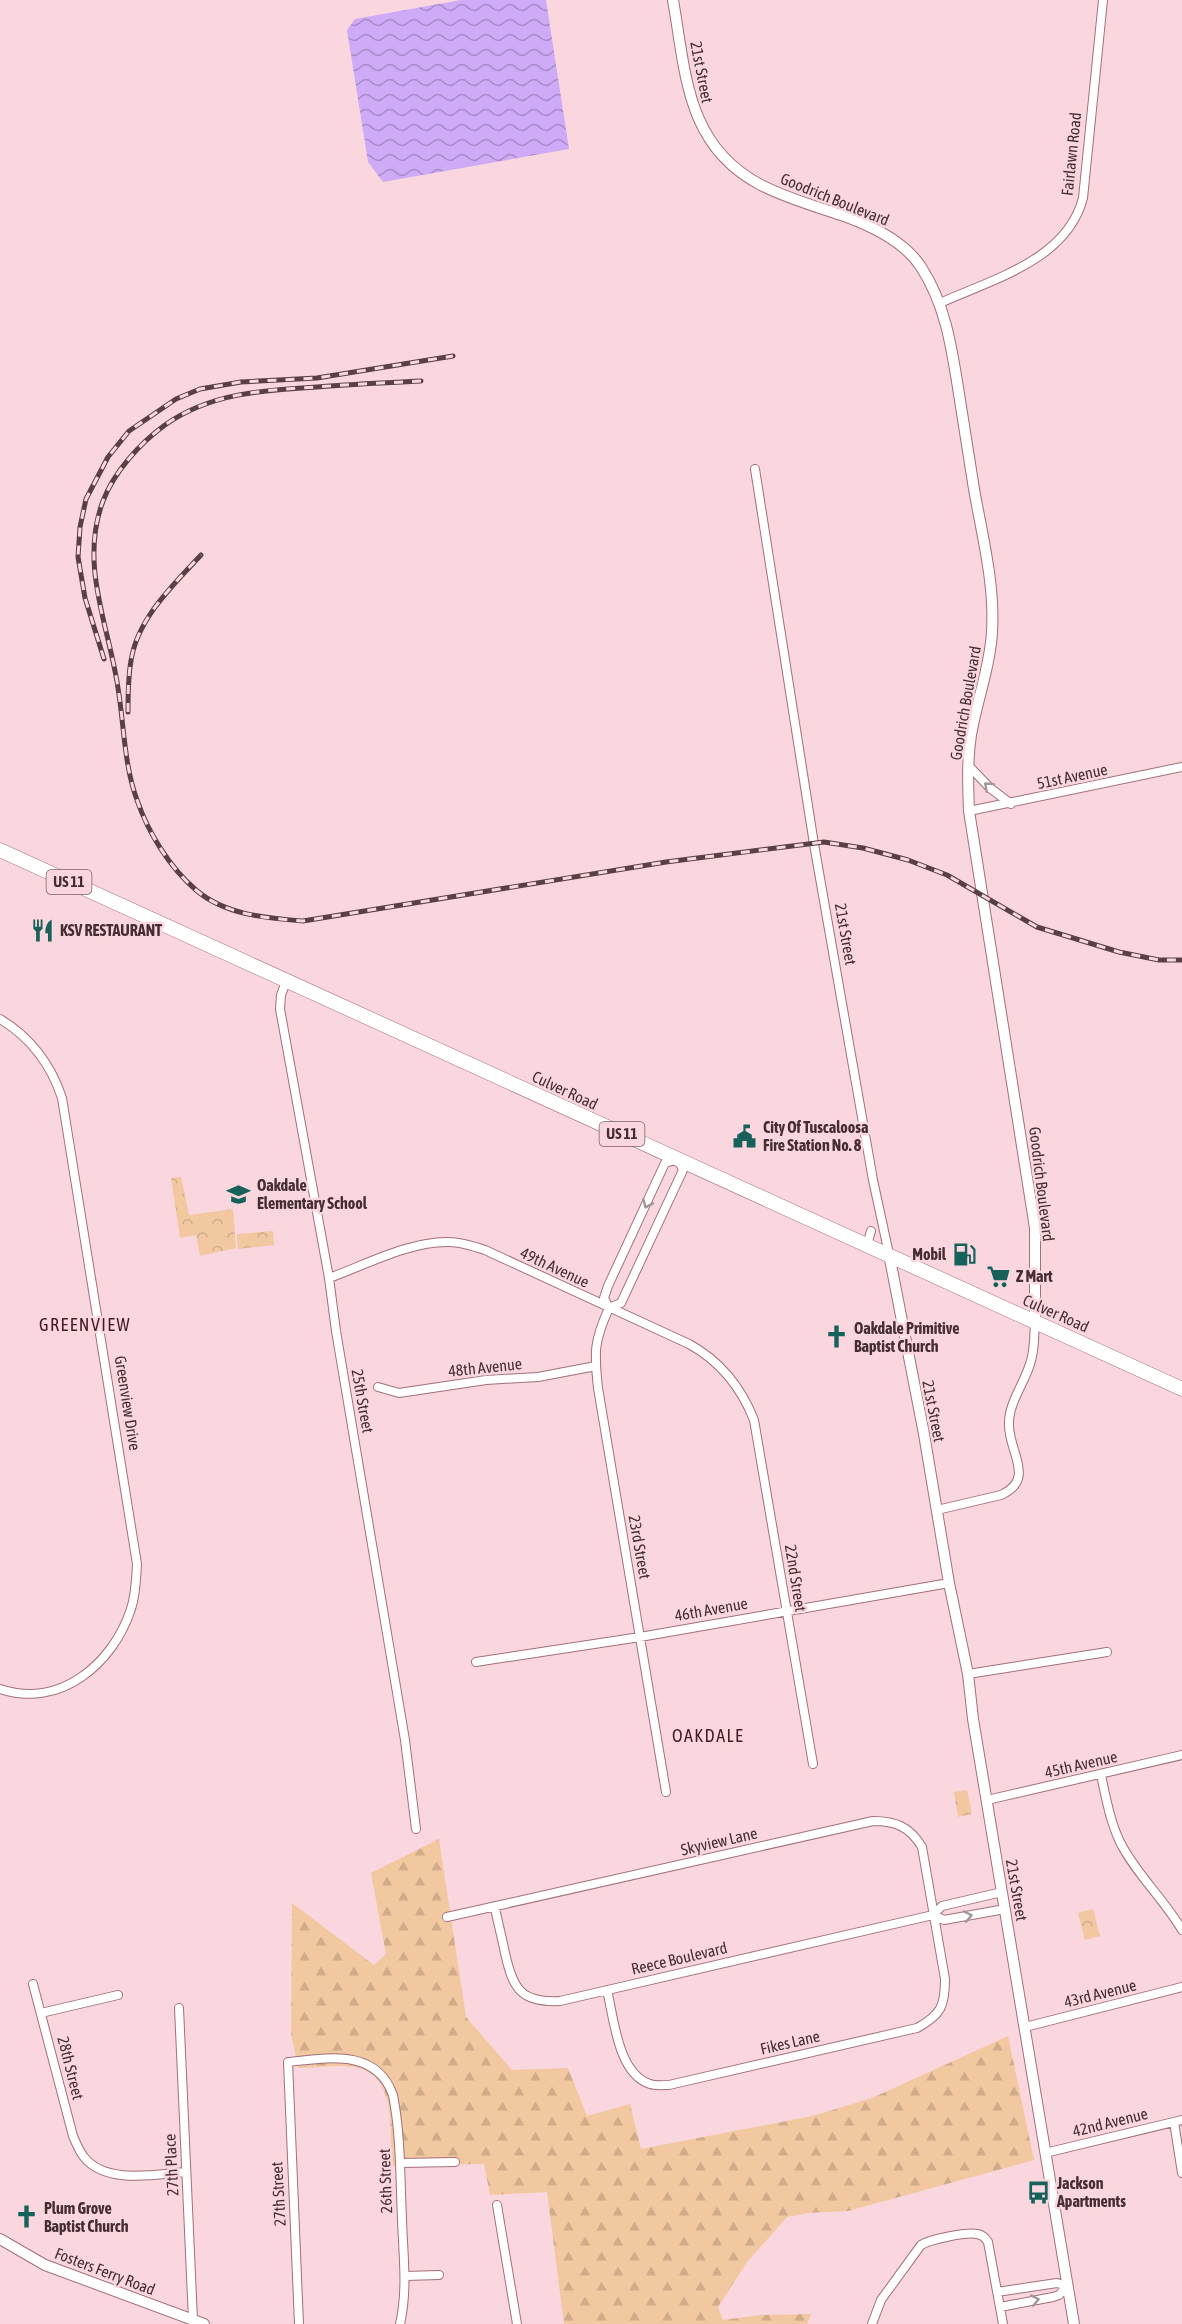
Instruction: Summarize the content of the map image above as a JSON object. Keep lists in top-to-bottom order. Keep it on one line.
{"streets":{"main road":["US 11","Culver Road"],"street":["21st Street","Fairlawn Road","Goodrich Boulevard","51st Avenue","49th Avenue","48th Avenue","25th Street","Greenview Drive","23rd Street","22nd Street","46th Avenue","45th Avenue","Skyview Lane","Reece Boulevard","43rd Avenue","Fikes Lane","28th Street","42nd Avenue","27th Place","26th Street","27th Street","Fosters Ferry Road"]},"crossings":[["21st Street","Goodrich Boulevard"],["21st Street","Culver Road"],["21st Street","46th Avenue"],["21st Street","45th Avenue"],["21st Street","Reece Boulevard"],["21st Street","43rd Avenue"],["21st Street","42nd Avenue"],["Fairlawn Road","Goodrich Boulevard"],["Goodrich Boulevard","51st Avenue"],["Goodrich Boulevard","Culver Road"],["Culver Road","25th Street"],["Culver Road","23rd Street"],["49th Avenue","25th Street"],["49th Avenue","23rd Street"],["49th Avenue","22nd Street"],["48th Avenue","23rd Street"],["23rd Street","46th Avenue"],["22nd Street","46th Avenue"],["Skyview Lane","Reece Boulevard"],["Skyview Lane","Fikes Lane"],["Reece Boulevard","Fikes Lane"],["28th Street","27th Place"],["27th Place","Fosters Ferry Road"],["26th Street","27th Street"]],"districts":["GREENVIEW","OAKDALE"],"places":{"restaurant":["KSV RESTAURANT"],"public building":["City Of Tuscaloosa Fire Station No. 8"],"school or university":["Oakdale Elementary School"],"fuel station":["Mobil"],"supermarket":["Z Mart"],"church":["Oakdale Primitive Baptist Church","Plum Grove Baptist Church"],"bus stop":["Jackson Apartments"]}}
